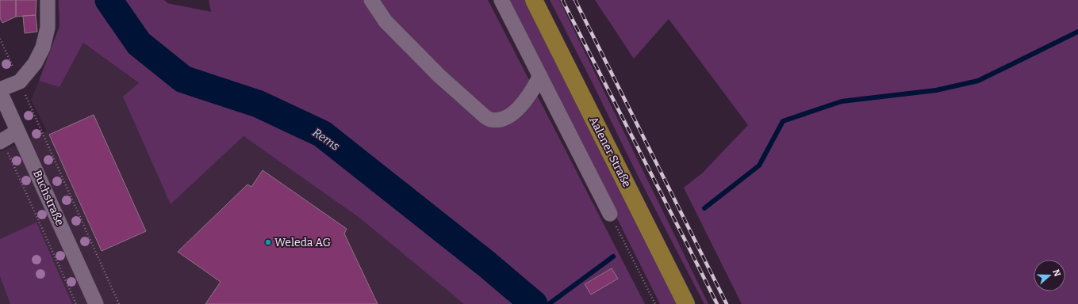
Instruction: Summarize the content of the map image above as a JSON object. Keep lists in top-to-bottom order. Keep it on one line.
{"streets":{"main road":["Aalener Straße"],"street":["Buchstraße"]},"water":["Rems"],"places":["Weleda AG"],"north":"right"}
